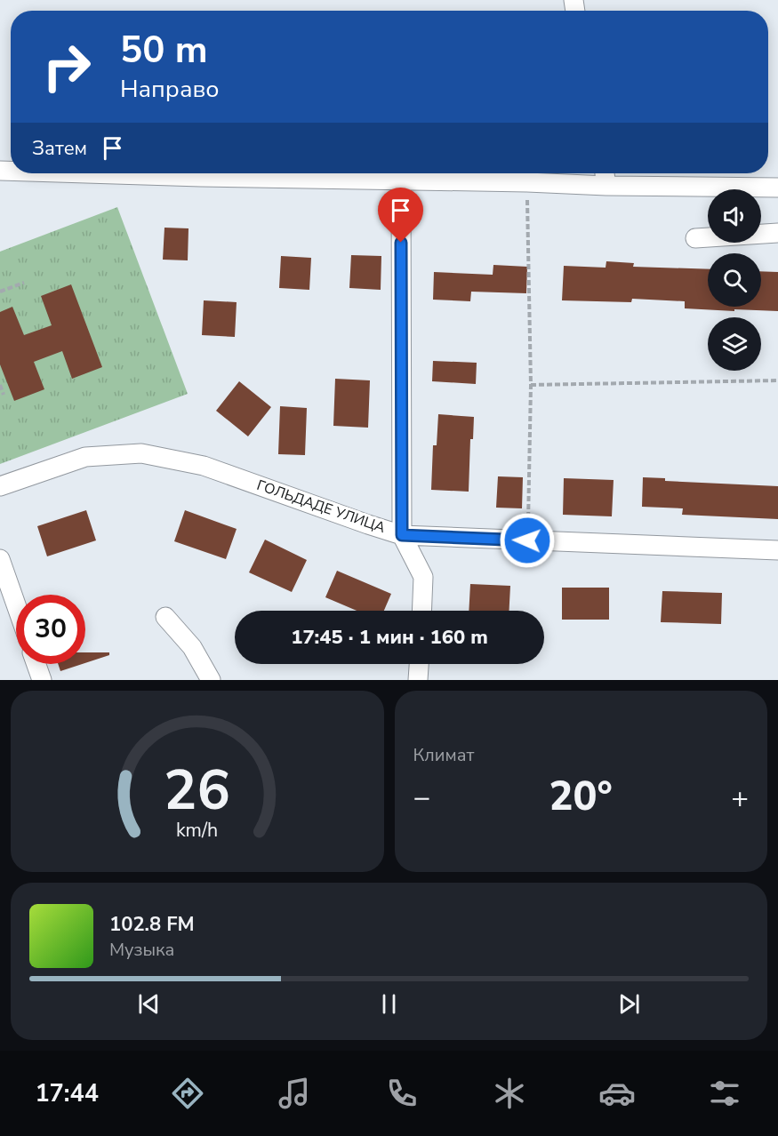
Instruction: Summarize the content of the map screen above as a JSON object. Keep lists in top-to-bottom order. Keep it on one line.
{"streets":{"street":["ГОЛЬДАДЕ УЛИЦА"]},"page":{"turn":["50 m","Направо"],"then":"Затем","limit":"30","trip":"17:45 · 1 мин · 160 m","tile":"Климат","heat":["−","20°","+"],"song":["102.8 FM","Музыка"],"tabs":"17:44","gauge":["26","km/h"]}}
